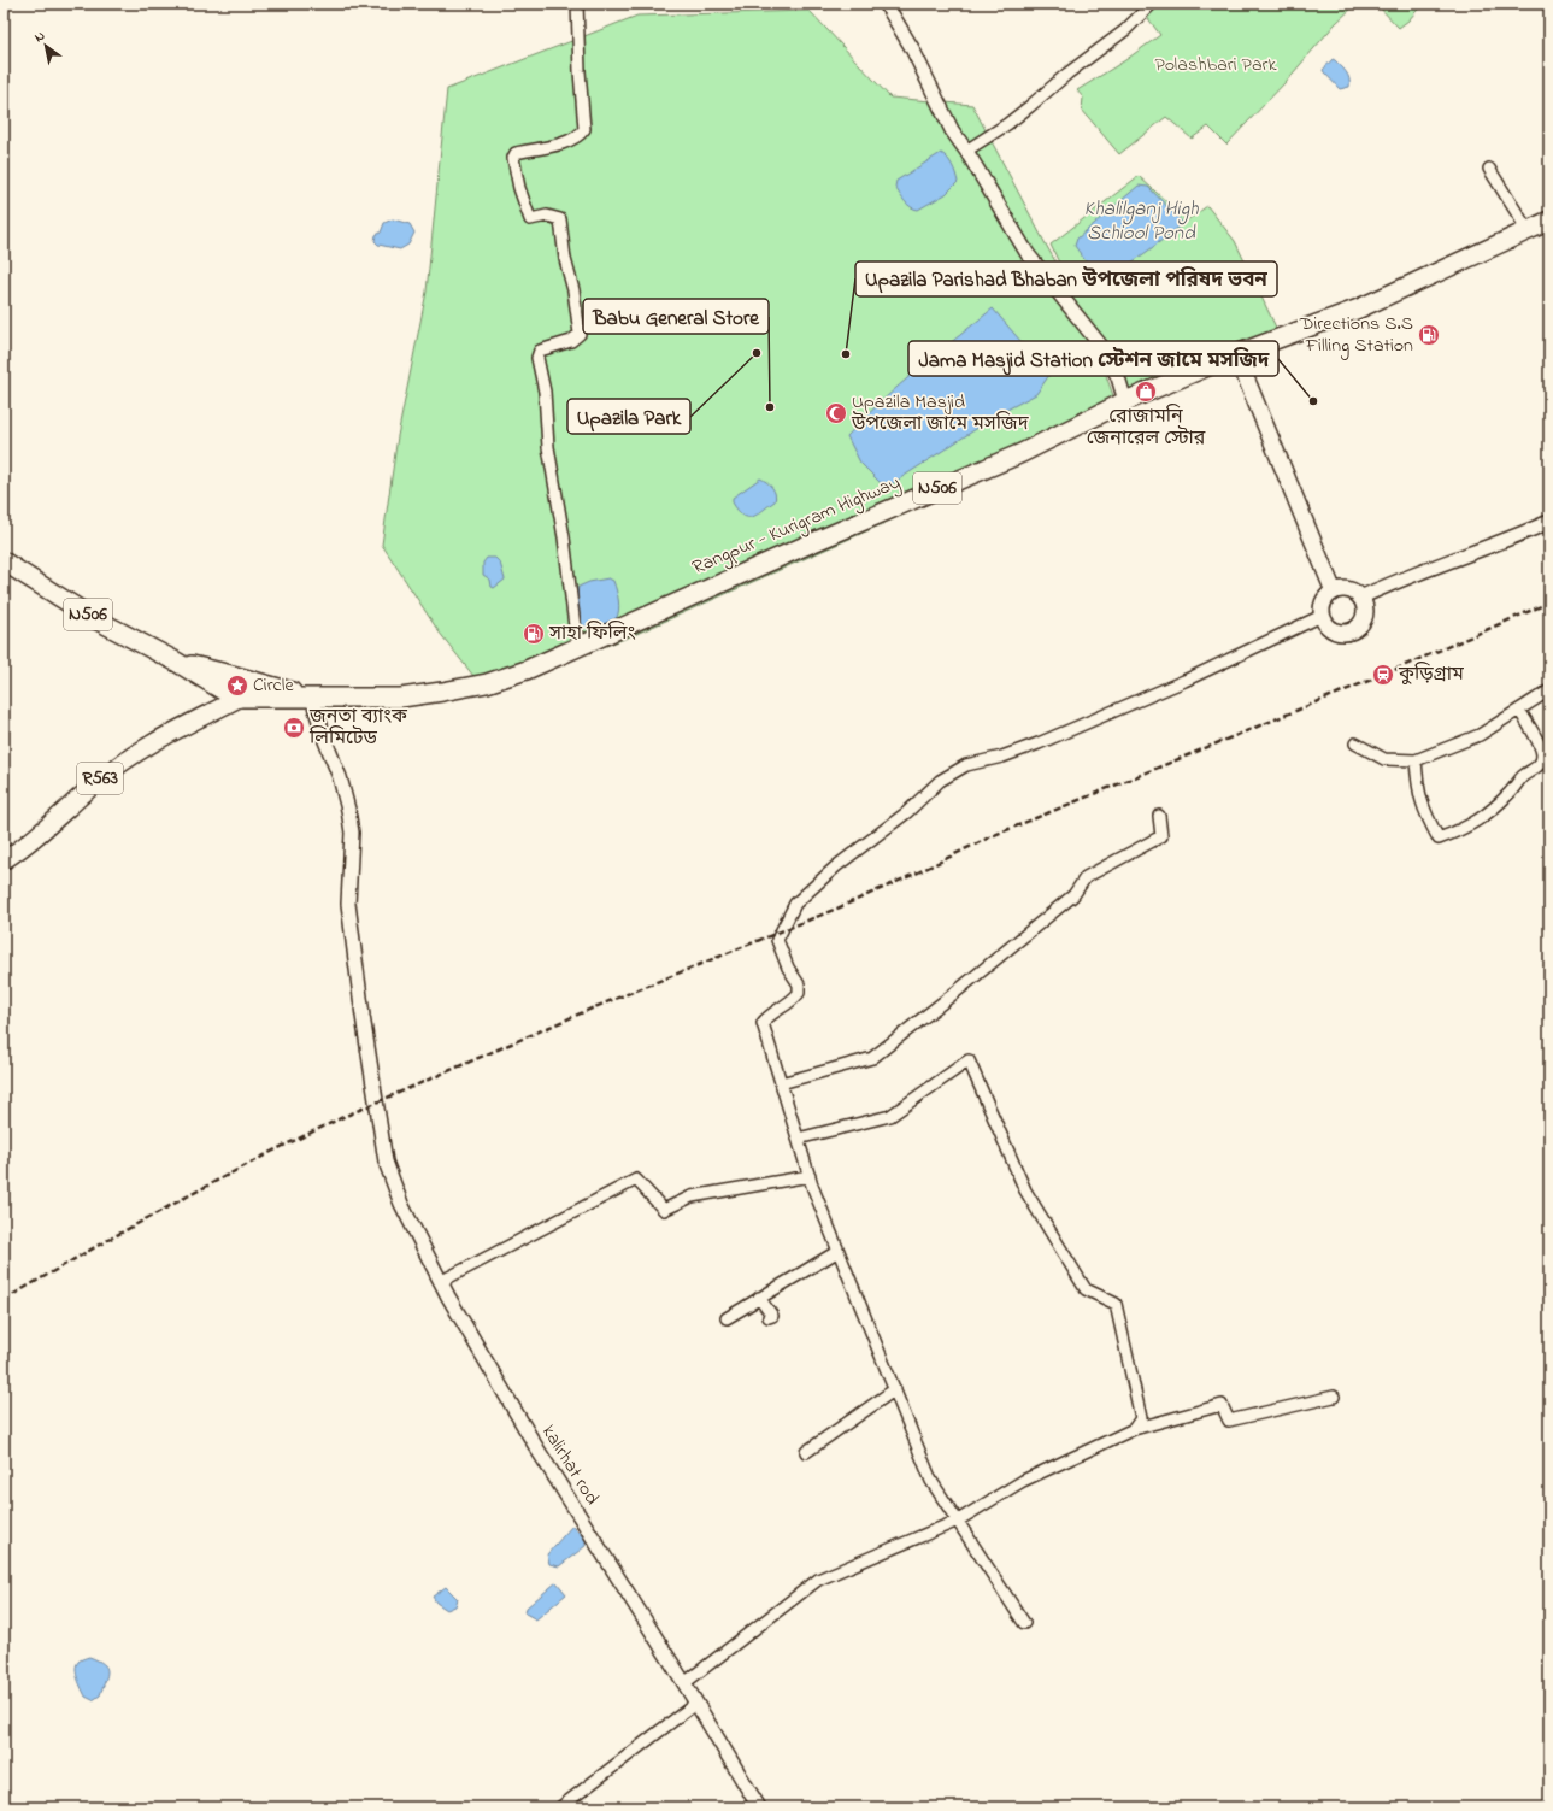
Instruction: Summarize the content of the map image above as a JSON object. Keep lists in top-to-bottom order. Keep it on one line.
{"streets":{"highway":["N506","Rangpur - Kurigram Highway"],"main road":["R563"],"street":["kalirhat rod"]},"crossings":[["N506","Rangpur - Kurigram Highway"],["N506","R563"],["N506","kalirhat rod"],["Rangpur - Kurigram Highway","kalirhat rod"]],"water":["Khalilganj High Schiool Pond"],"parks":["Polashbari Park"],"places":{"fuel station":["Directions S.S Filling Station","সাহা ফিলিং"],"other":["Upazila Park","Upazila Parishad Bhaban উপজেলা পরিষদ ভবন","Jama Masjid Station স্টেশন জামে মসজিদ","Babu General Store"],"shop":["রোজামনি জেনারেল স্টোর"],"mosque":["Upazila Masjid উপজেলা জামে মসজিদ"],"station":["কুড়িগ্রাম"],"place":["Circle"],"bank":["জনতা ব্যাংক লিমিটেড"]},"north":"top left"}
